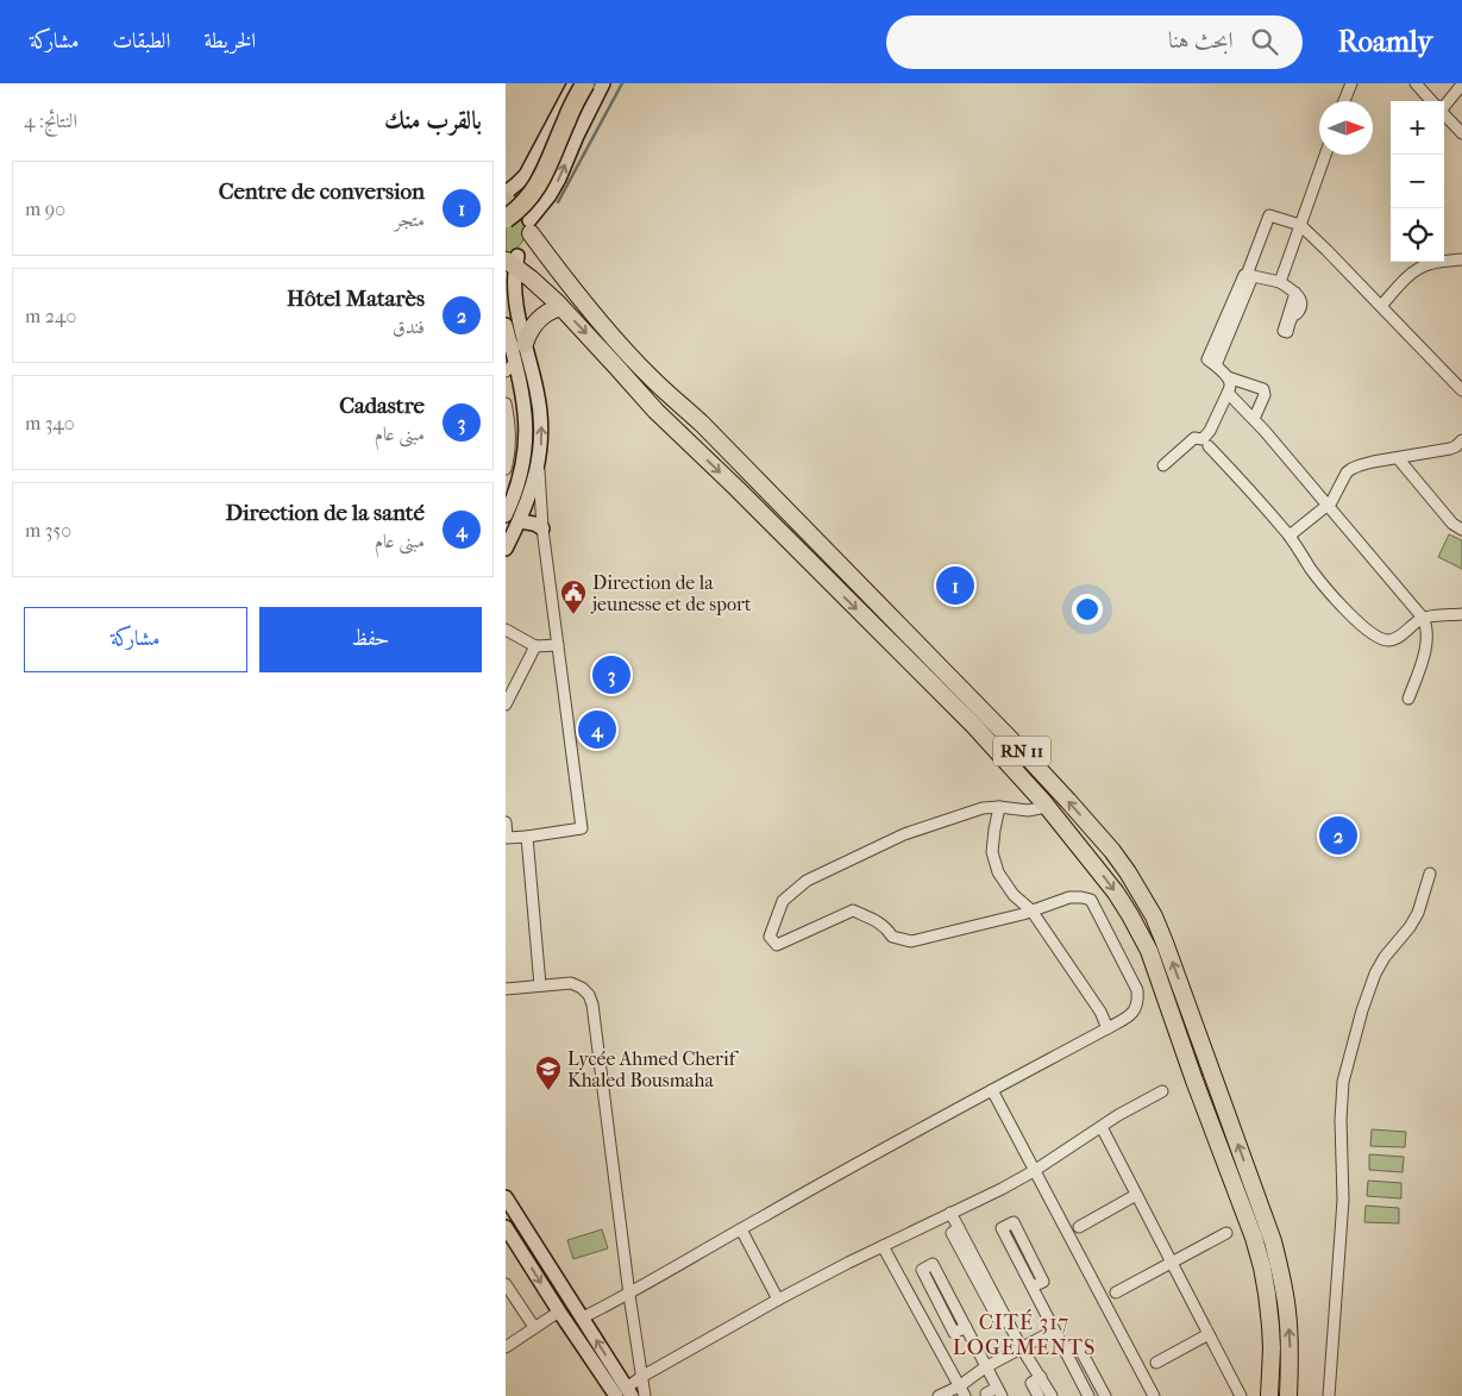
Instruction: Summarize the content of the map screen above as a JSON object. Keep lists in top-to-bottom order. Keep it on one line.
{"streets":{"highway":["RN 11"]},"districts":["CITÉ 317 LOGEMENTS"],"places":{"public building":["Direction de la jeunesse et de sport"],"school or university":["Lycée Ahmed Cherif Khaled Bousmaha"]},"north":"right","page":{"header":"Roamly","search":"ابحث هنا","nav":["الخريطة","الطبقات","مشاركة"],"heading":["بالقرب منك","النتائج: 4"],"map_buttons":["+","−"],"list":[{"mark":"1","name":"Centre de conversion","note":"متجر","value":"90 m"},{"mark":"2","name":"Hôtel Matarès","note":"فندق","value":"240 m"},{"mark":"3","name":"Cadastre","note":"مبنى عام","value":"340 m"},{"mark":"4","name":"Direction de la santé","note":"مبنى عام","value":"350 m"}],"pins":["1","3","4","2"],"buttons":["حفظ","مشاركة"]}}
